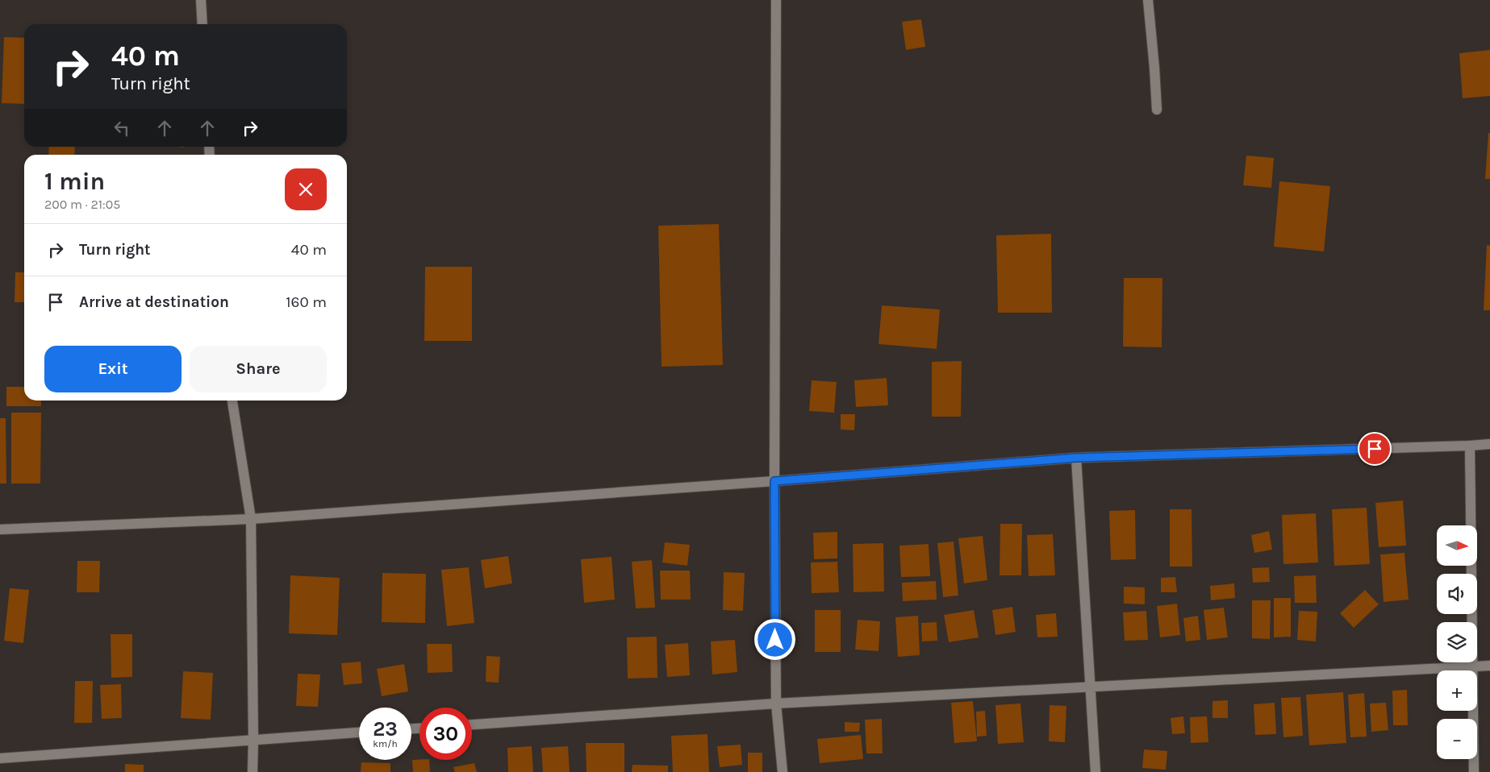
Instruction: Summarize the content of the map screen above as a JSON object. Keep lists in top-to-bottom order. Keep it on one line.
{"north":"right","page":{"turn":["40 m","Turn right"],"heading":["1 min","200 m · 21:05"],"list":[{"name":"Turn right","value":"40 m"},{"name":"Arrive at destination","value":"160 m"}],"buttons":["Exit","Share"],"map_buttons":["+","−"],"speed":"23 km/h","limit":"30"}}
